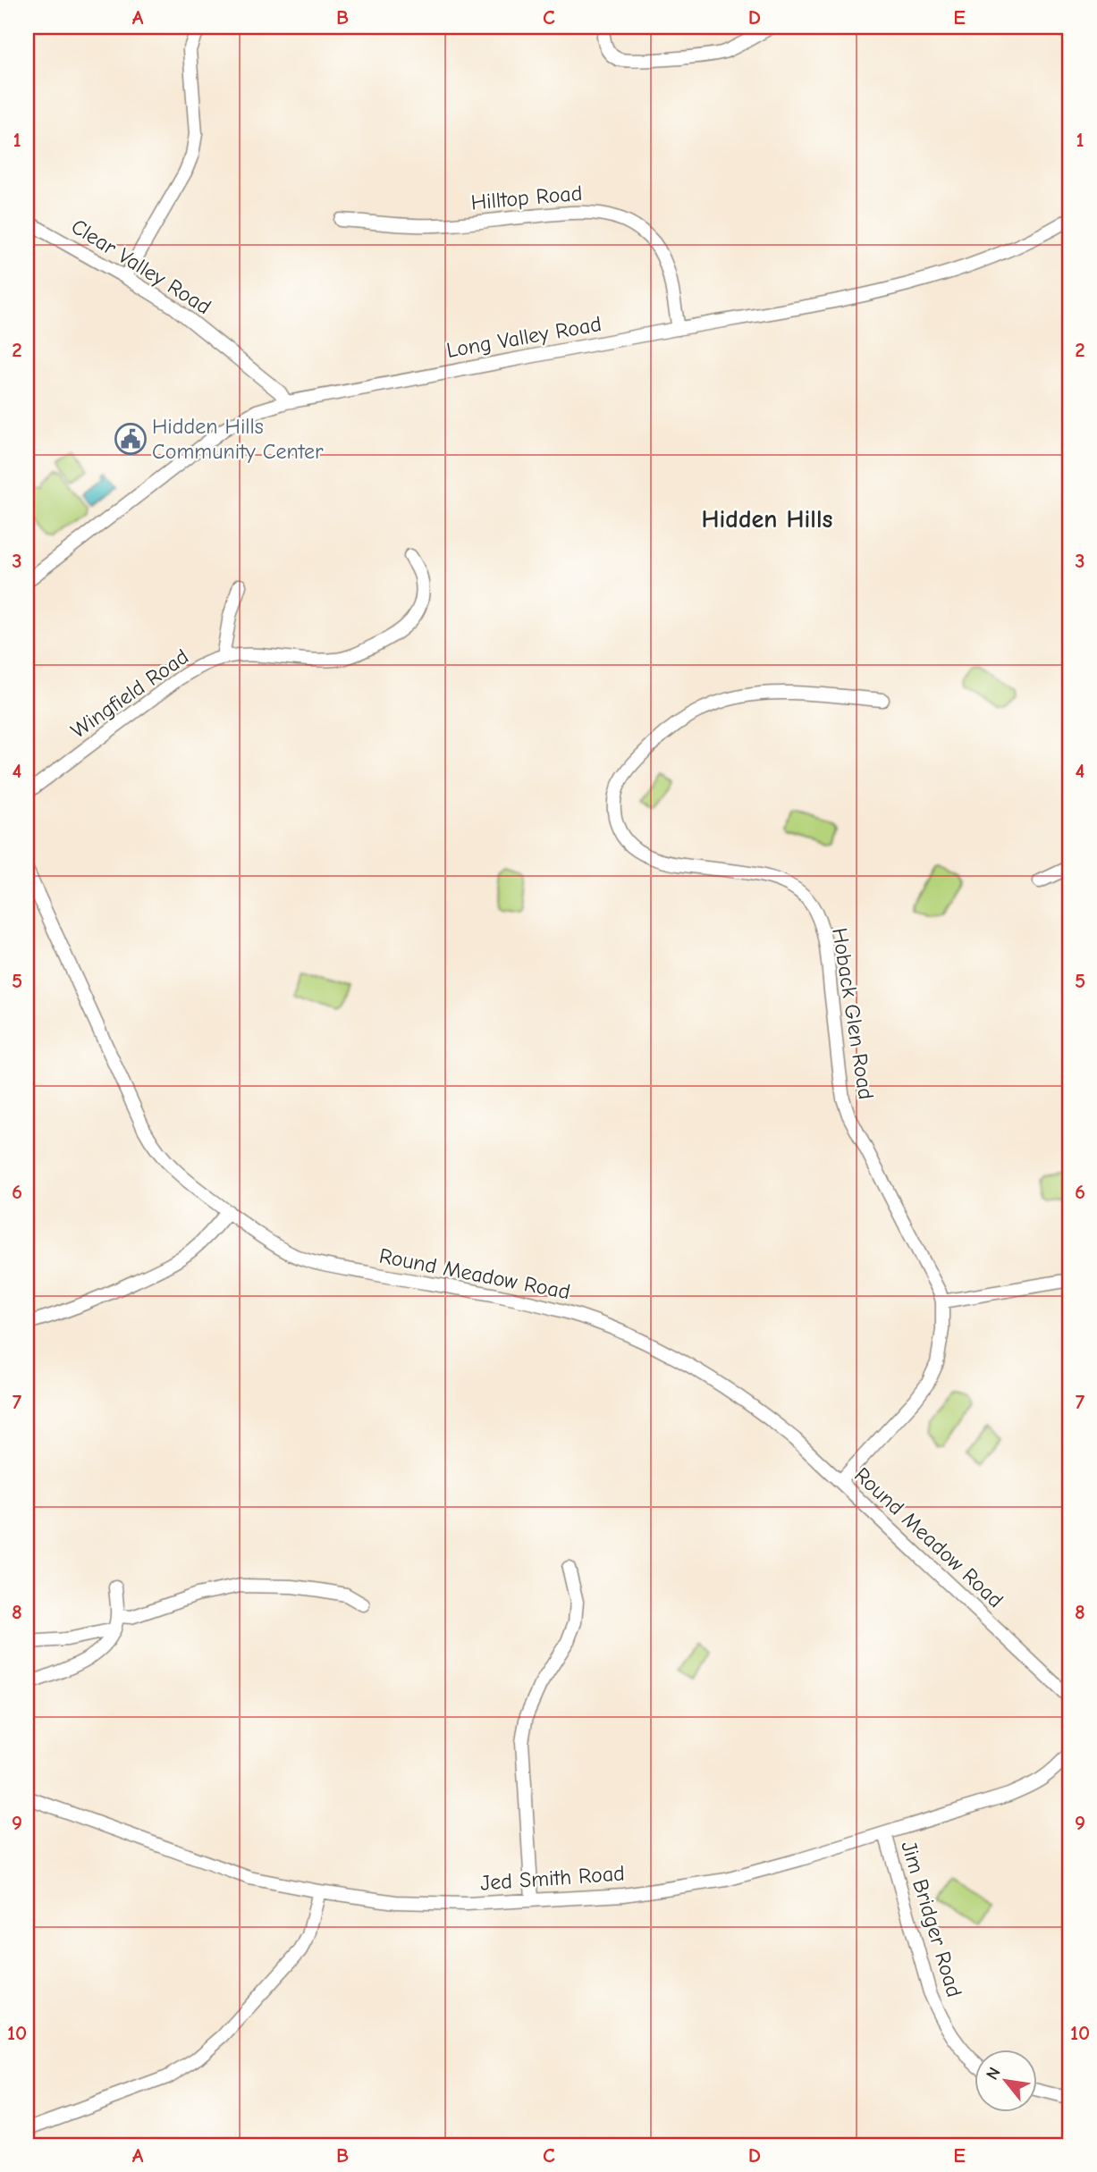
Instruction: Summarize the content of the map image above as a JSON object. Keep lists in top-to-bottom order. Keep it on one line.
{"streets":{"street":["Hilltop Road","Clear Valley Road","Long Valley Road","Wingfield Road","Hoback Glen Road","Round Meadow Road","Jed Smith Road","Jim Bridger Road"]},"crossings":[["Hilltop Road","Long Valley Road"],["Clear Valley Road","Long Valley Road"],["Jed Smith Road","Jim Bridger Road"]],"districts":["Hidden Hills"],"places":{"public building":["Hidden Hills Community Center"]},"north":"top left","grid":{"columns":["A","B","C","D","E"],"rows":["1","2","3","4","5","6","7","8","9","10"]}}
